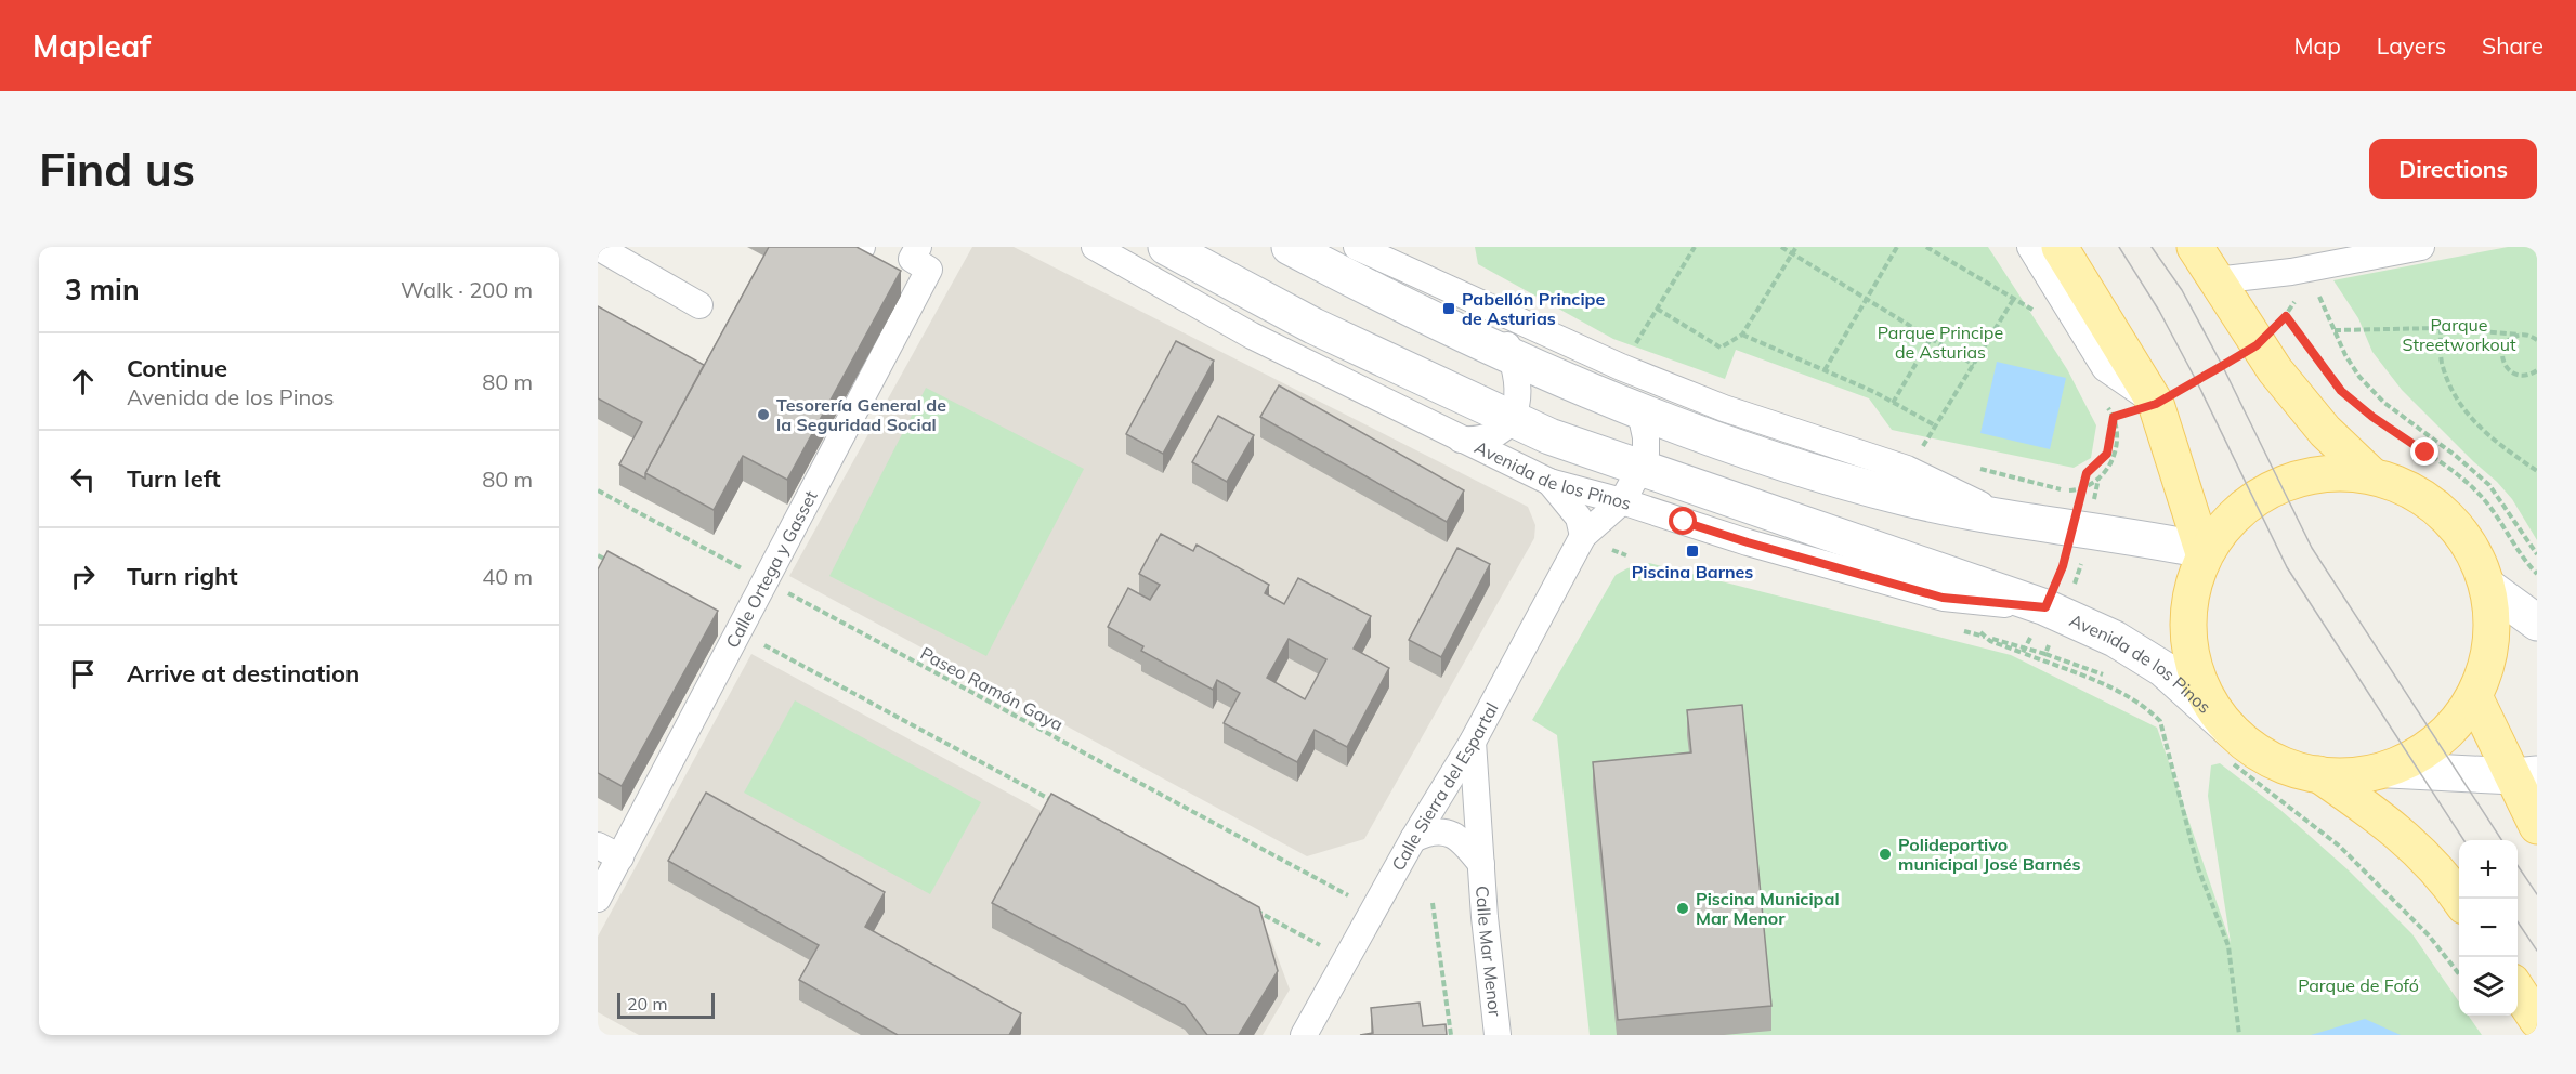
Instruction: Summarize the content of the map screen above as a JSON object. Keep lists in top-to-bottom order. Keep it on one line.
{"streets":{"main road":["Avenida de los Pinos"],"street":["Calle Ortega y Gasset","Calle Sierra del Espartal","Calle Mar Menor"],"path":["Paseo Ramón Gaya"]},"crossings":[["Avenida de los Pinos","Calle Sierra del Espartal"],["Calle Ortega y Gasset","Paseo Ramón Gaya"],["Paseo Ramón Gaya","Calle Sierra del Espartal"],["Calle Sierra del Espartal","Calle Mar Menor"]],"parks":["Parque Streetworkout","Parque Principe de Asturias","Parque de Fofó"],"places":{"transit":["Pabellón Principe de Asturias","Piscina Barnes"],"other":["Tesorería General de la Seguridad Social","Polideportivo municipal José Barnés","Piscina Municipal Mar Menor"]},"scale_bar":"20 m","page":{"header":"Mapleaf","nav":["Map","Layers","Share"],"buttons":"Directions","title":"Find us","heading":["3 min","Walk · 200 m"],"list":[["Continue","Avenida de los Pinos","80 m"],["Turn left","80 m"],["Turn right","40 m"],"Arrive at destination"],"map_buttons":["+","−"],"scale":"20 m"}}
